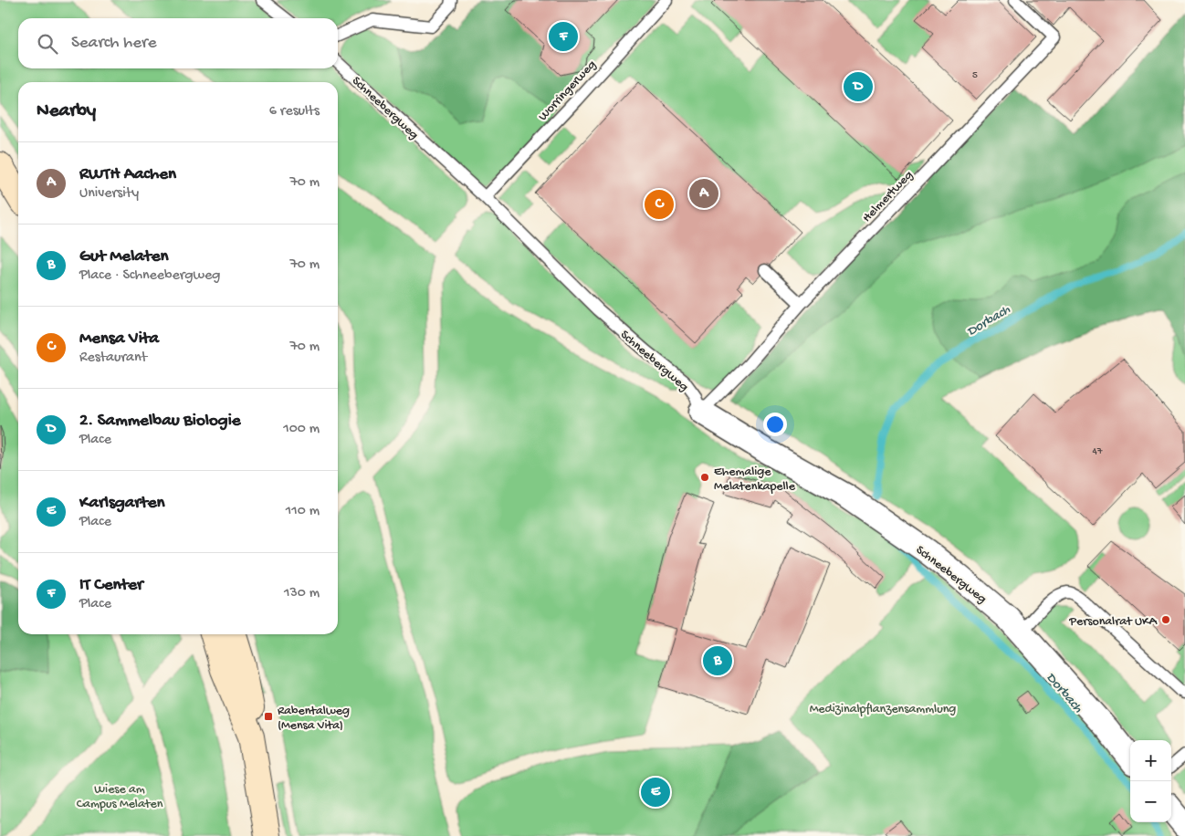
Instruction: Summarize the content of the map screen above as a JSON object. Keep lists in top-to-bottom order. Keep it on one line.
{"streets":{"street":["Schneebergweg"],"lane":["Worringerweg","Helmertweg"]},"crossings":[["Worringerweg","Schneebergweg"],["Schneebergweg","Helmertweg"]],"water":["Dorbach"],"parks":["Medizinalpflanzensammlung","Wiese am Campus Melaten"],"places":{"other":["Ehemalige Melatenkapelle","Personalrat UKA"],"transit":["Rabentalweg (Mensa Vita)"]},"house_numbers":["5","47"],"page":{"search":"Search here","pins":["F","D","A","C","B","E"],"heading":["Nearby","6 results"],"list":[{"mark":"A","name":"RWTH Aachen","note":"University","value":"70 m"},{"mark":"B","name":"Gut Melaten","note":"Place · Schneebergweg","value":"70 m"},{"mark":"C","name":"Mensa Vita","note":"Restaurant","value":"70 m"},{"mark":"D","name":"2. Sammelbau Biologie","note":"Place","value":"100 m"},{"mark":"E","name":"Karlsgarten","note":"Place","value":"110 m"},{"mark":"F","name":"IT Center","note":"Place","value":"130 m"}],"map_buttons":["+","−"]}}
